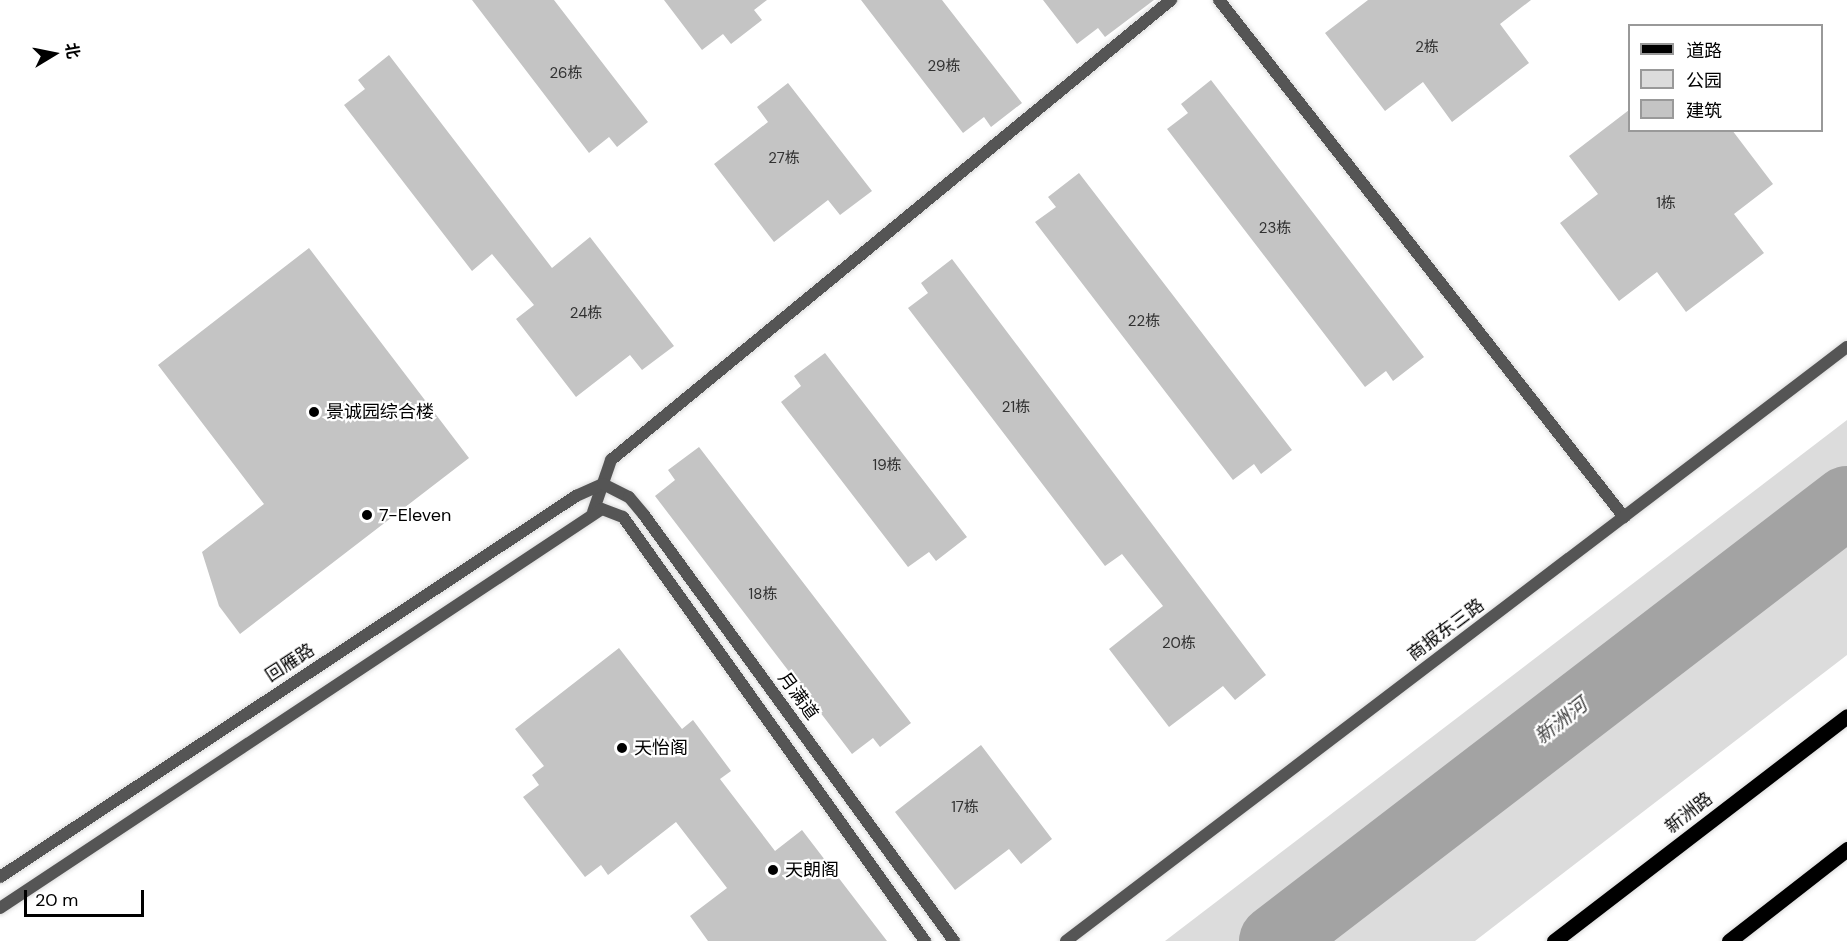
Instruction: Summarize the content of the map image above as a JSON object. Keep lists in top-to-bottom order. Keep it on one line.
{"streets":{"main road":["新洲路"],"street":["商报东三路","回雁路","月满道"]},"crossings":[["回雁路","月满道"]],"water":["新洲河"],"places":["景诚园综合楼","7-Eleven","天怡阁","天朗阁"],"house_numbers":["2栋","29栋","26栋","27栋","1栋","23栋","24栋","22栋","21栋","19栋","18栋","20栋","17栋"],"legend":["道路","公园","建筑"],"scale_bar":"20 m","north":"right"}
